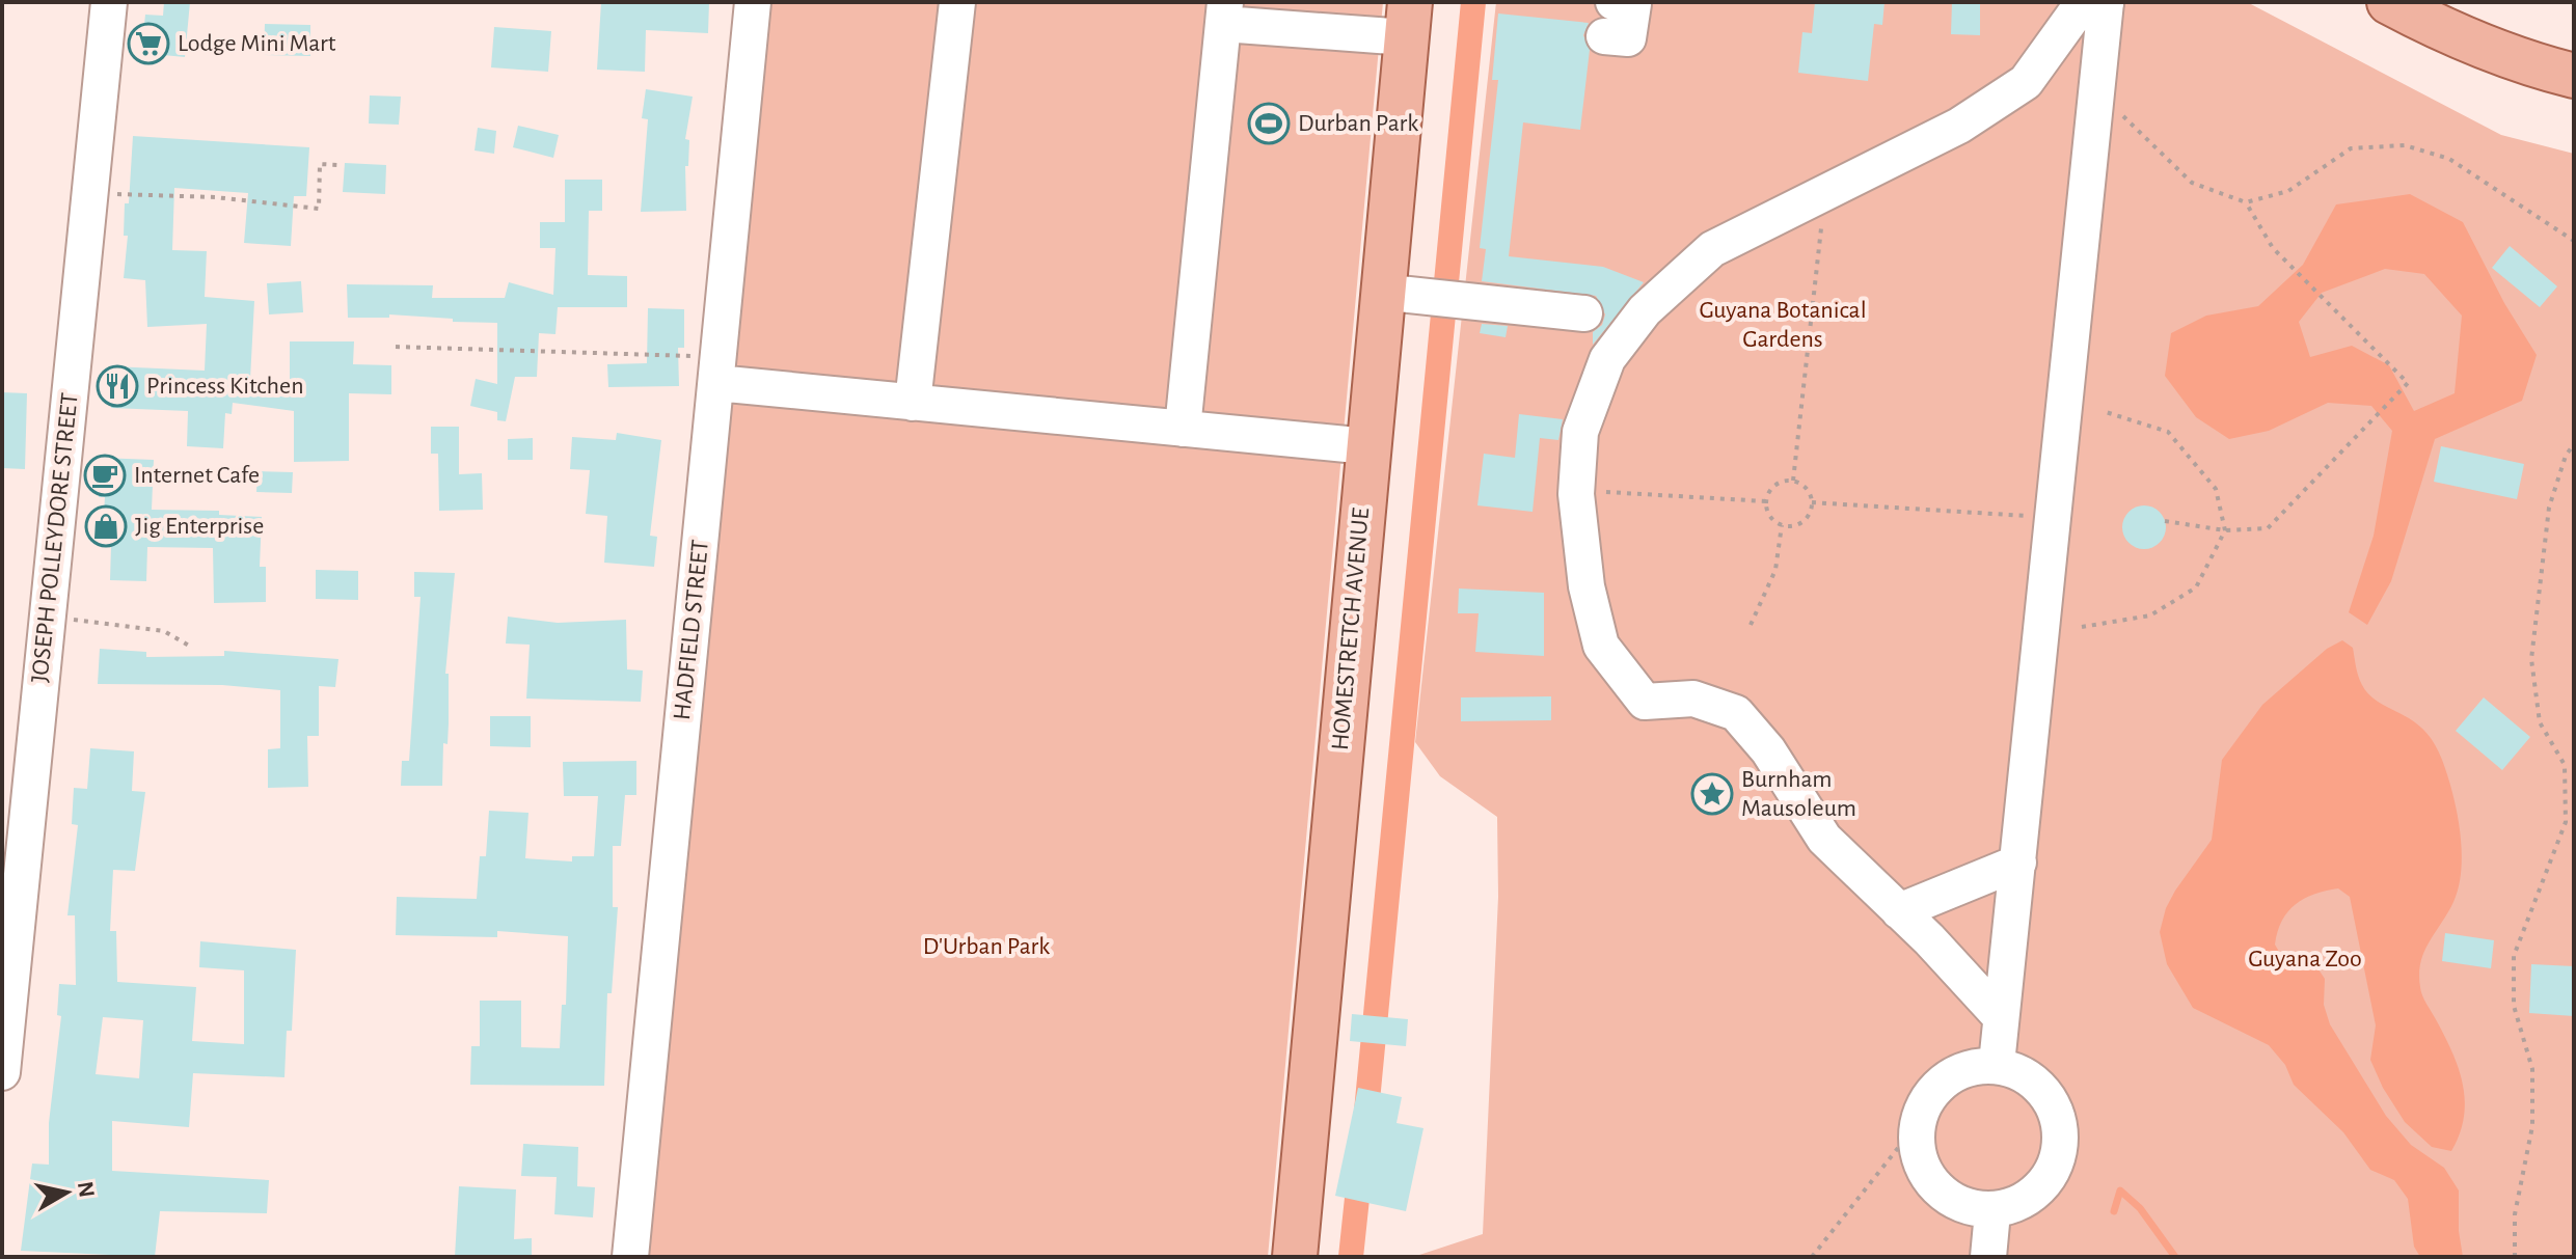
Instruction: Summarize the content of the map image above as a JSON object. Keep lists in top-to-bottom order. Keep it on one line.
{"streets":{"main road":["HOMESTRETCH AVENUE"],"street":["JOSEPH POLLEYDORE STREET","HADFIELD STREET"]},"parks":["Guyana Botanical Gardens","D'Urban Park","Guyana Zoo"],"places":{"supermarket":["Lodge Mini Mart"],"sports":["Durban Park"],"restaurant":["Princess Kitchen"],"cafe":["Internet Cafe"],"shop":["Jig Enterprise"],"place":["Burnham Mausoleum"]},"north":"right"}
